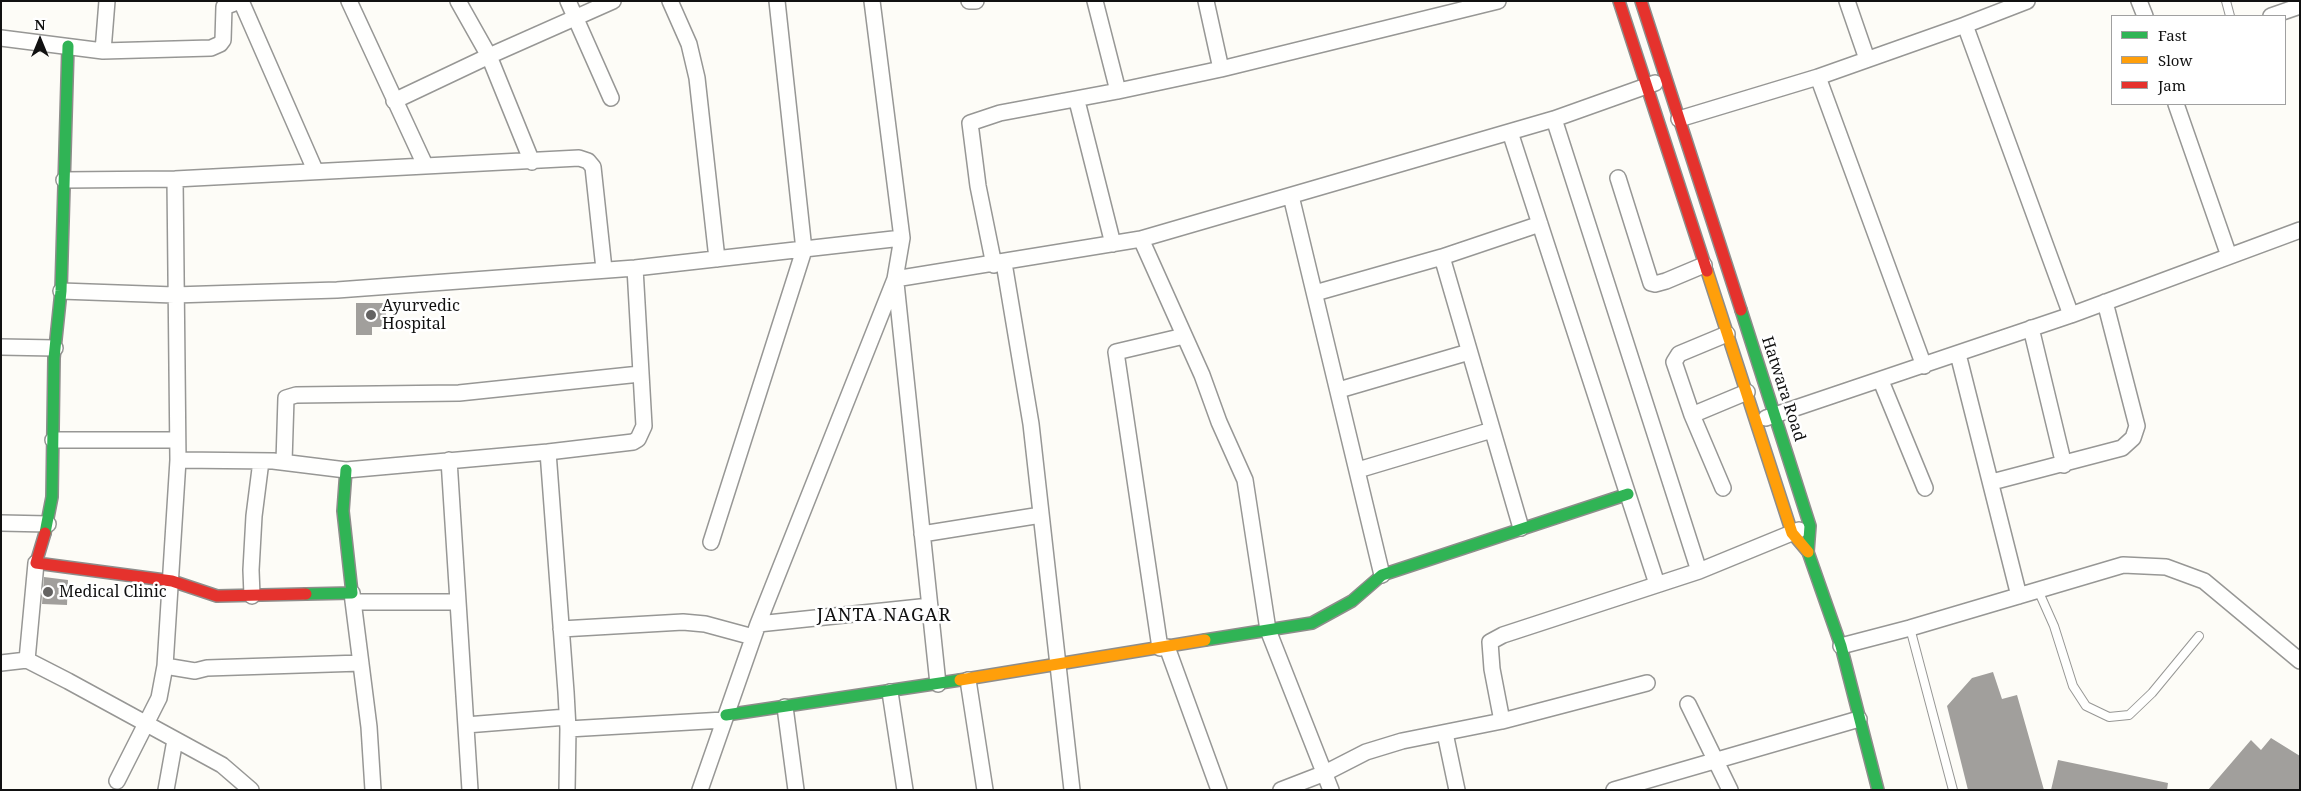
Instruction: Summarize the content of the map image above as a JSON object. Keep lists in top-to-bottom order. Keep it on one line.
{"streets":{"street":["Hatwara Road"]},"districts":["JANTA NAGAR"],"places":["Ayurvedic Hospital","Medical Clinic"],"legend":["Fast","Slow","Jam"],"north":"top"}
